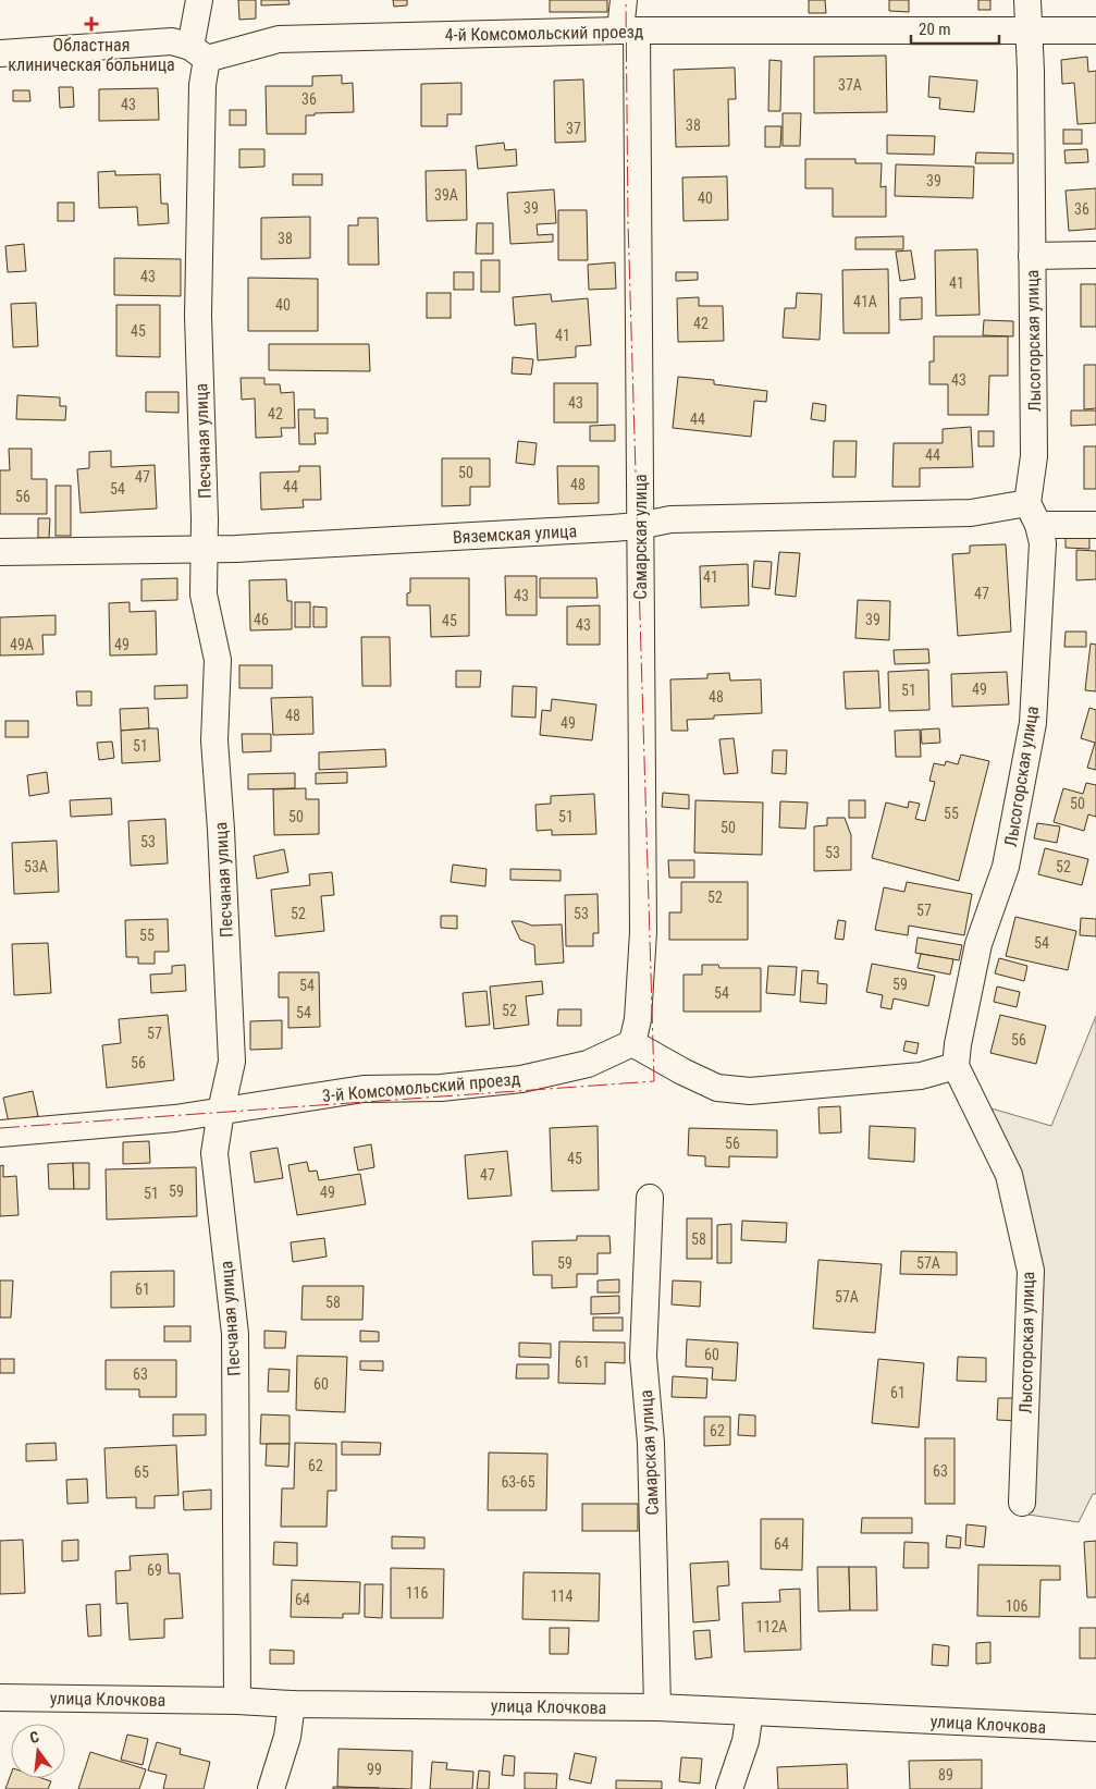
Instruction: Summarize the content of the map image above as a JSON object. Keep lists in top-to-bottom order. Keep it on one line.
{"streets":{"street":["4-й Комсомольский проезд","Лысогорская улица","Песчаная улица","Вяземская улица","Самарская улица","3-й Комсомольский проезд","улица Клочкова"]},"crossings":[["4-й Комсомольский проезд","Лысогорская улица"],["4-й Комсомольский проезд","Песчаная улица"],["4-й Комсомольский проезд","Самарская улица"],["Лысогорская улица","Вяземская улица"],["Песчаная улица","Вяземская улица"],["Песчаная улица","3-й Комсомольский проезд"],["Песчаная улица","улица Клочкова"],["Вяземская улица","Самарская улица"],["Самарская улица","3-й Комсомольский проезд"],["Самарская улица","улица Клочкова"]],"places":{"health":["Областная клиническая больница"]},"house_numbers":["37А","36","43","38","37","39","39А","40","39","36","38","43","41","41А","40","42","45","41","43","43","42","44","44","50","47","48","44","54","56","41","47","43","46","39","45","43","49А","49","49","51","48","48","49","51","50","55","50","51","50","53","53","53А","52","52","57","52","53","55","54","59","54","54","52","54","57","56","56","56","45","47","59","49","51","58","59","57А","61","57А","58","60","61","63","60","61","62","62","63","65","63-65","64","69","116","114","64","106","112А","99","89"],"scale_bar":"20 m","north":"top"}
